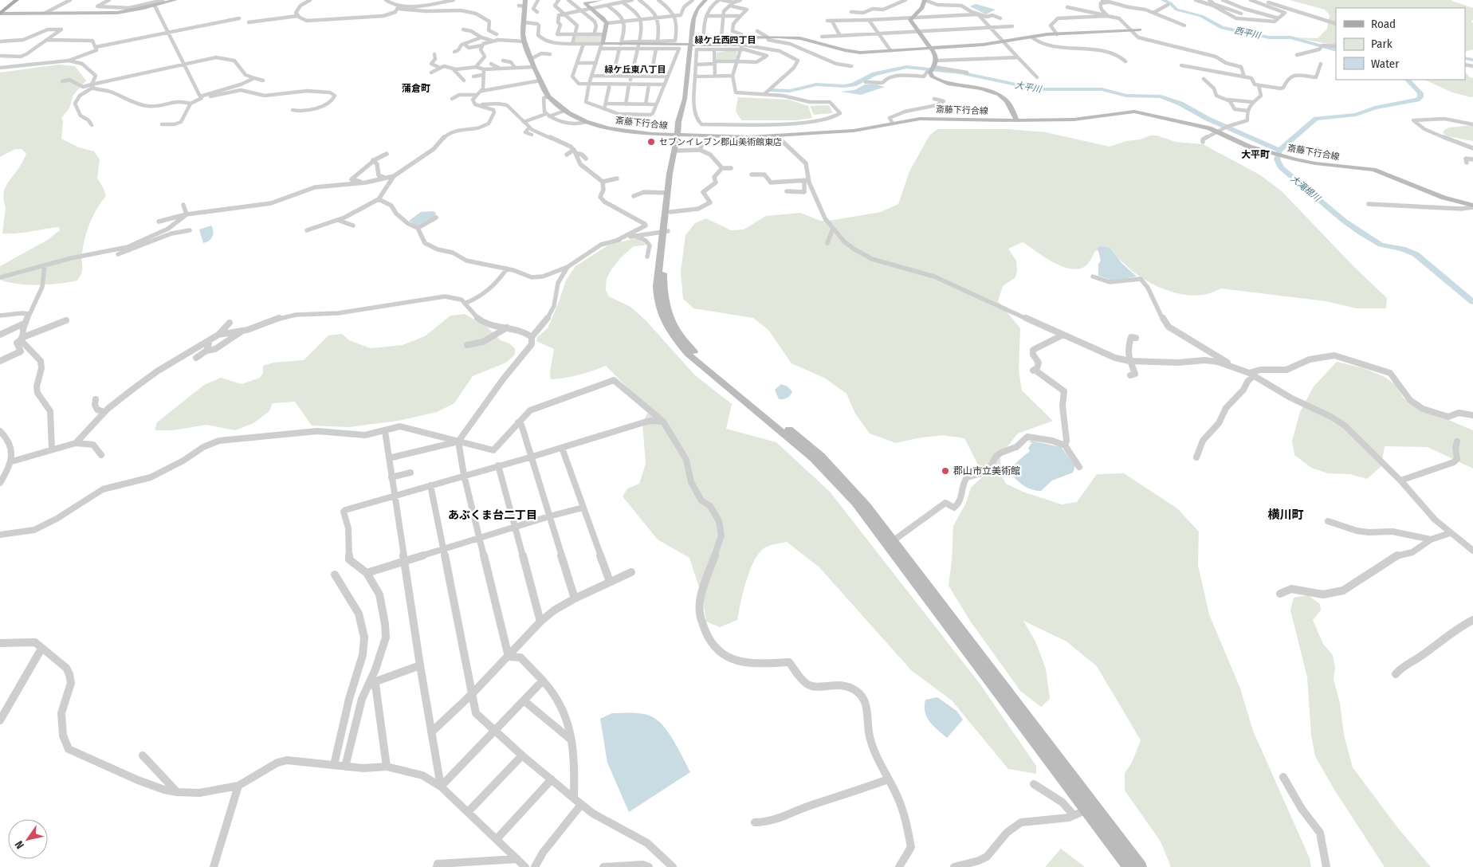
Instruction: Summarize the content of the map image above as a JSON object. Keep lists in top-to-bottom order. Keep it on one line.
{"streets":{"street":["斎藤下行合線"]},"districts":["緑ケ丘西四丁目","緑ケ丘東八丁目","蒲倉町","大平町","あぶくま台二丁目","横川町"],"water":["西平川","大平川","大滝根川"],"places":["セブンイレブン郡山美術館東店","郡山市立美術館"],"legend":["Road","Park","Water"],"north":"bottom left"}
